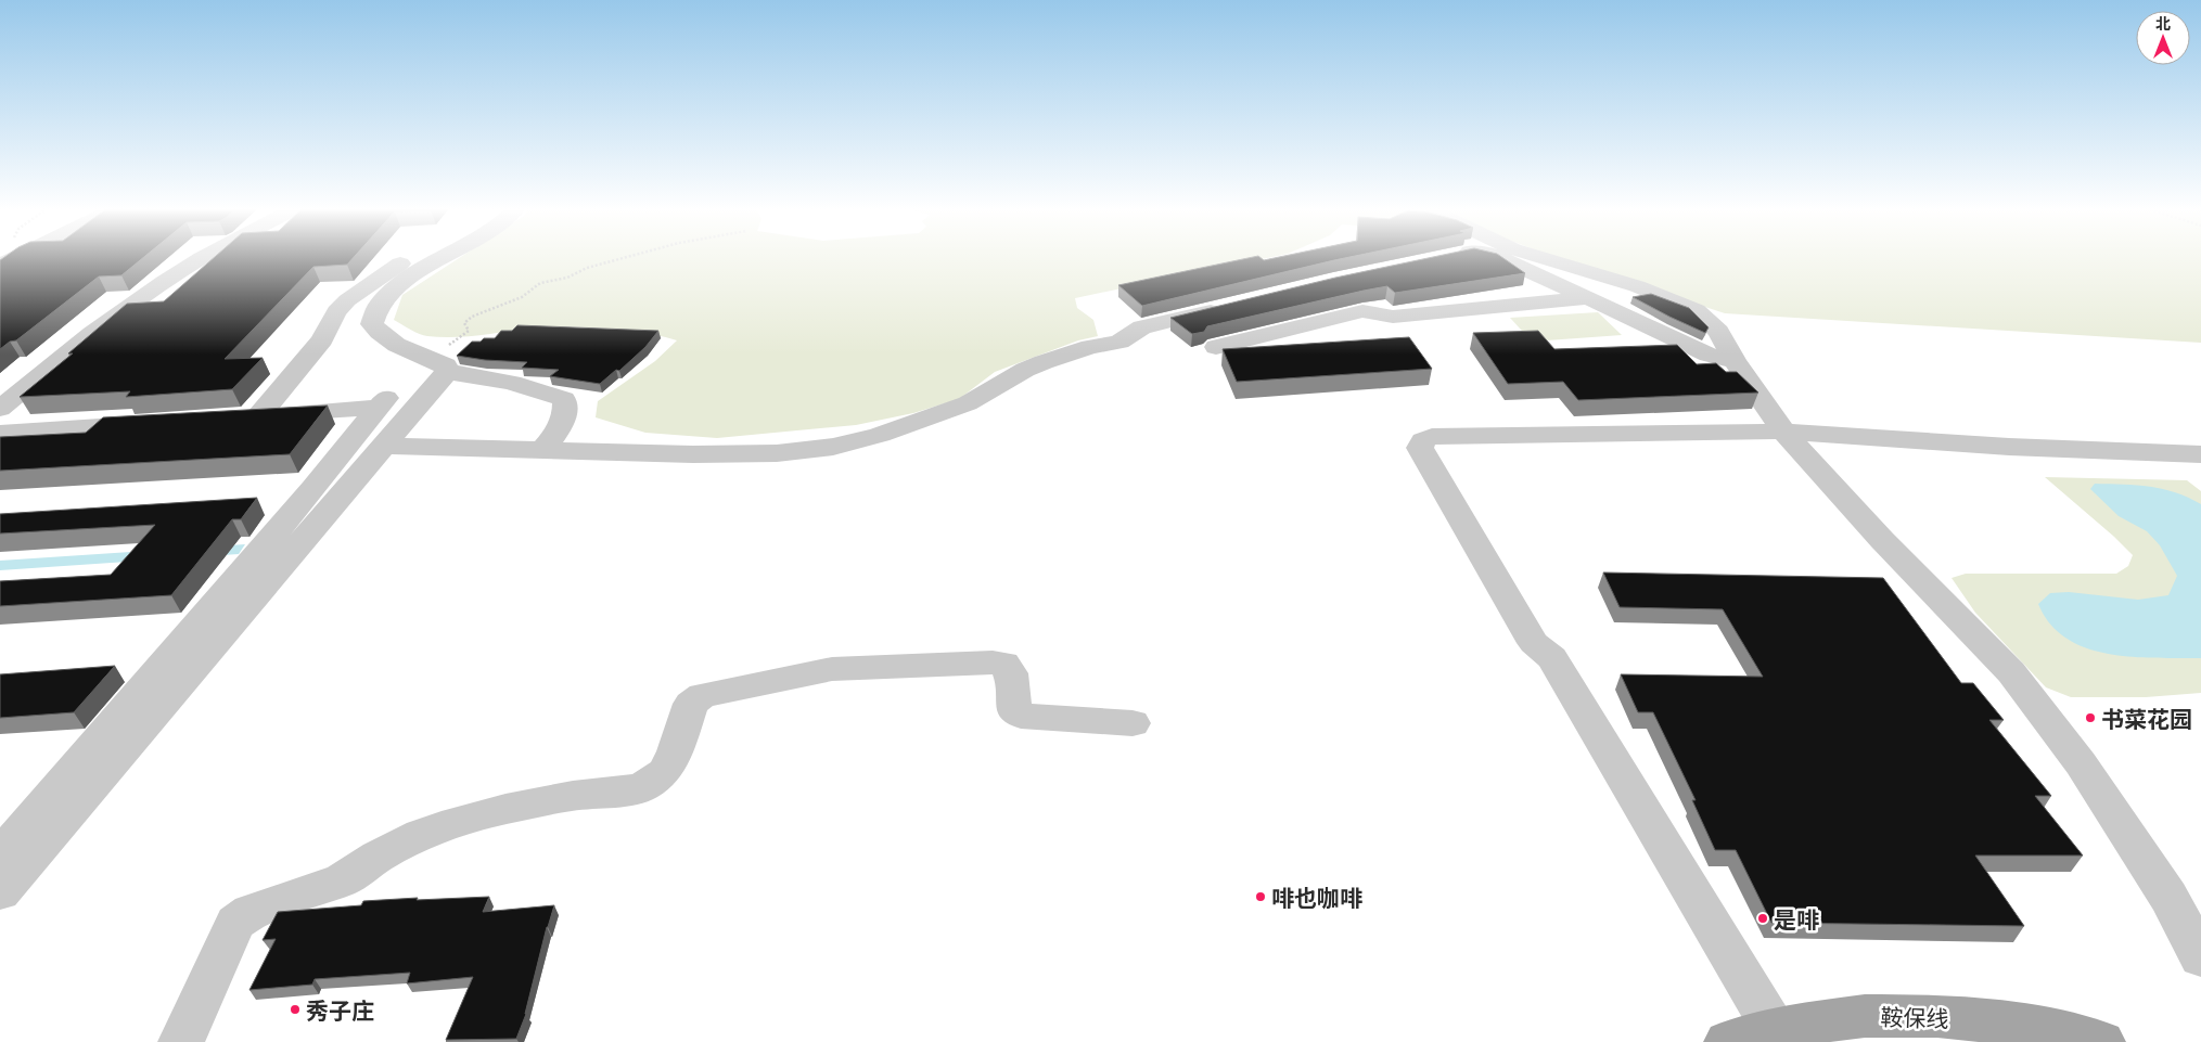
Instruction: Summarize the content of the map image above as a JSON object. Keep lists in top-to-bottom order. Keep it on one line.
{"streets":{"main road":["鞍保线"]},"places":["书菜花园","啡也咖啡","是啡","秀子庄"],"north":"top"}
